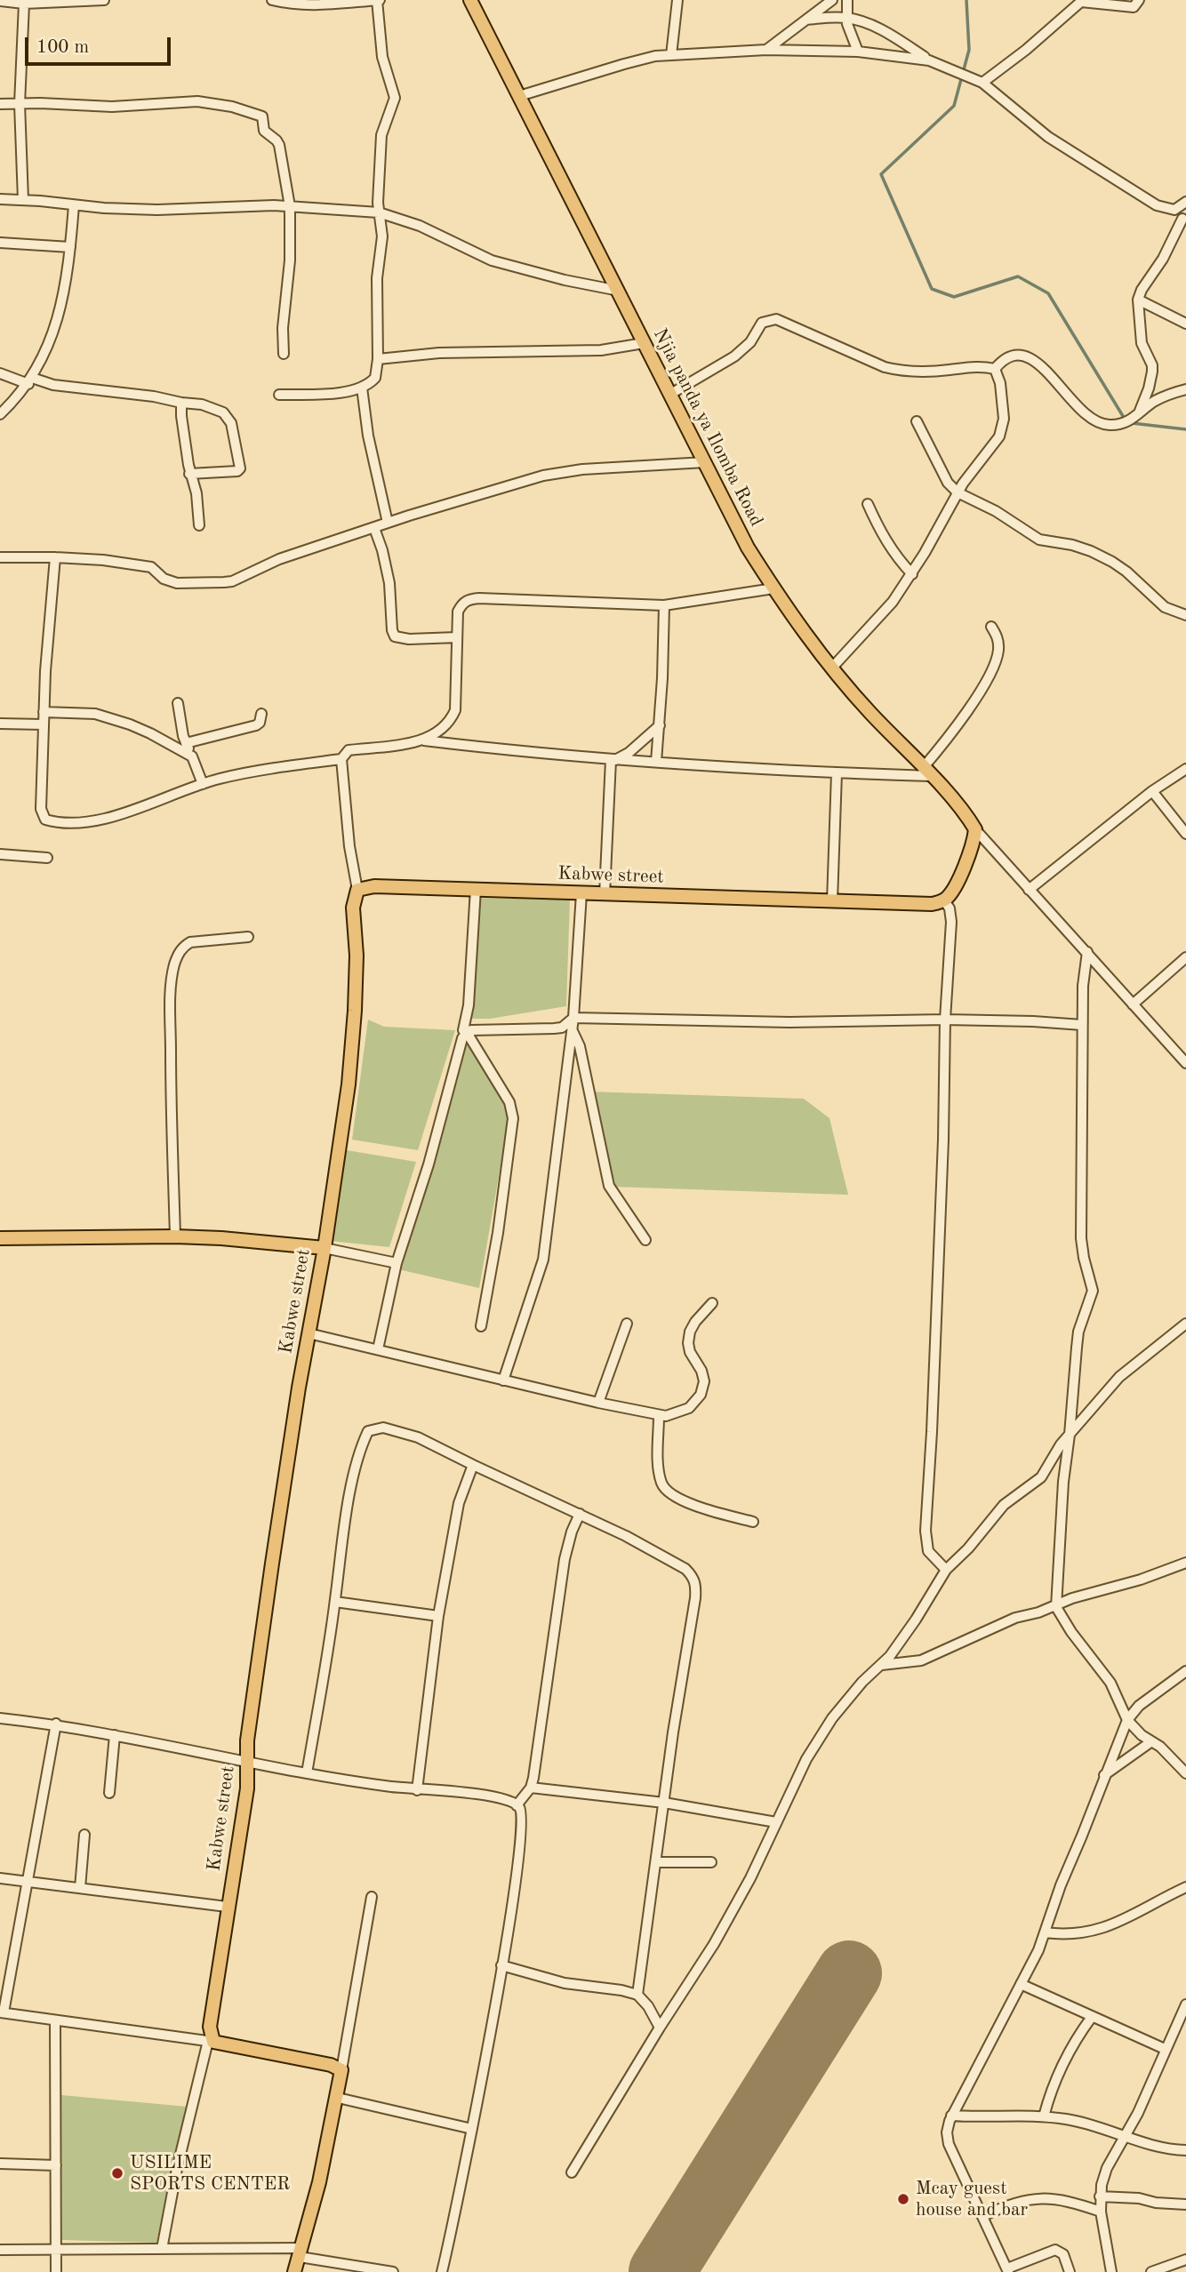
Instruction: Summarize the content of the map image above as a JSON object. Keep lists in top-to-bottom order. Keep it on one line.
{"streets":{"main road":["Njia panda ya Ilomba Road","Kabwe street"]},"crossings":[["Njia panda ya Ilomba Road","Kabwe street"]],"places":["USILIME SPORTS CENTER","Mcay guest house and bar"],"scale_bar":"100 m"}
